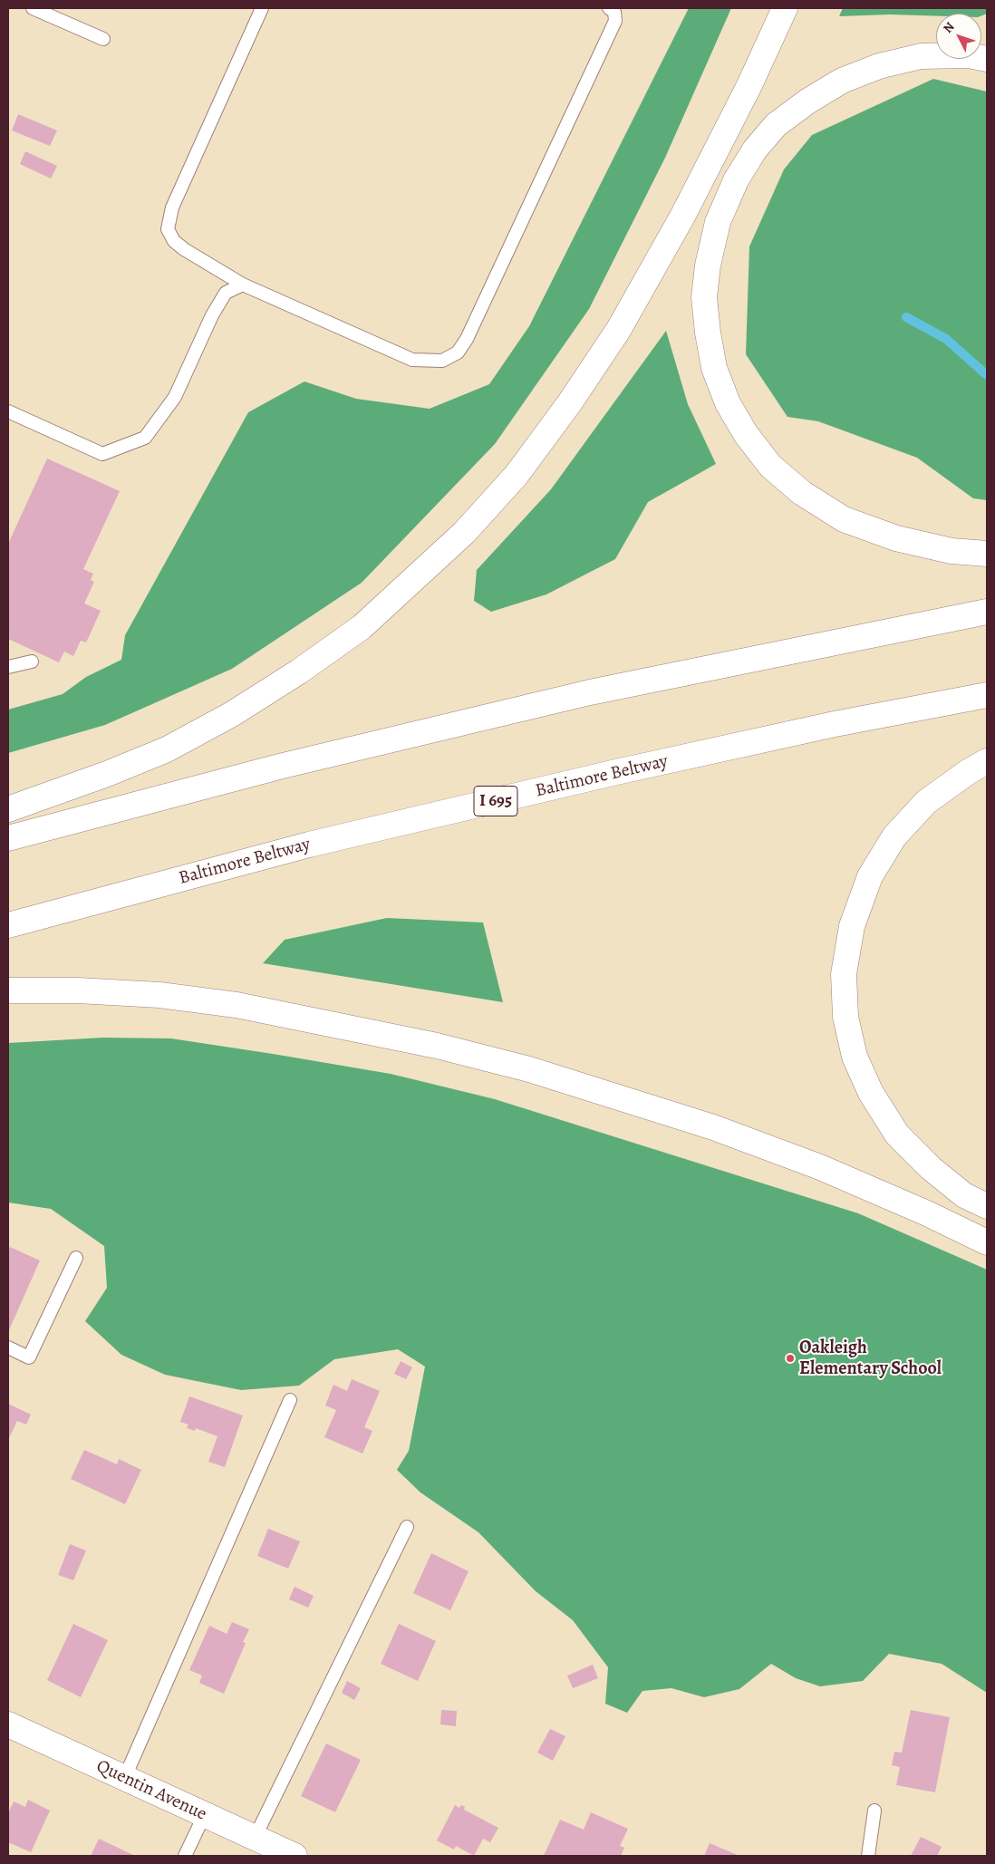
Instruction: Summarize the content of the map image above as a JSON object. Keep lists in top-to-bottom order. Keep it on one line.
{"streets":{"main road":["Baltimore Beltway","I 695","Quentin Avenue"]},"places":["Oakleigh Elementary School"],"north":"top left"}
